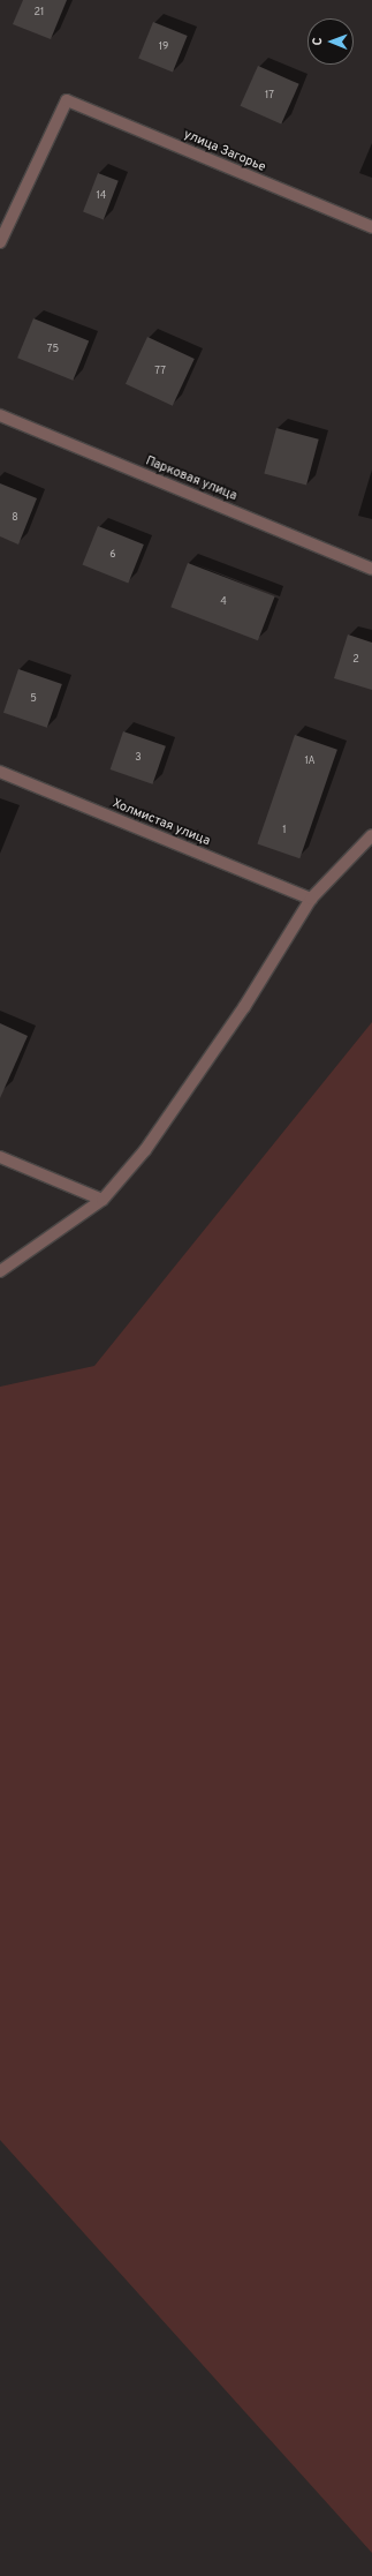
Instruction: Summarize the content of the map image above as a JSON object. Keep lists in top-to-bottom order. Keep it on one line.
{"streets":{"street":["улица Загорье","Парковая улица","Холмистая улица"]},"house_numbers":["21","19","17","14","75","77","8","6","4","2","5","3","1А","1"],"north":"left"}
